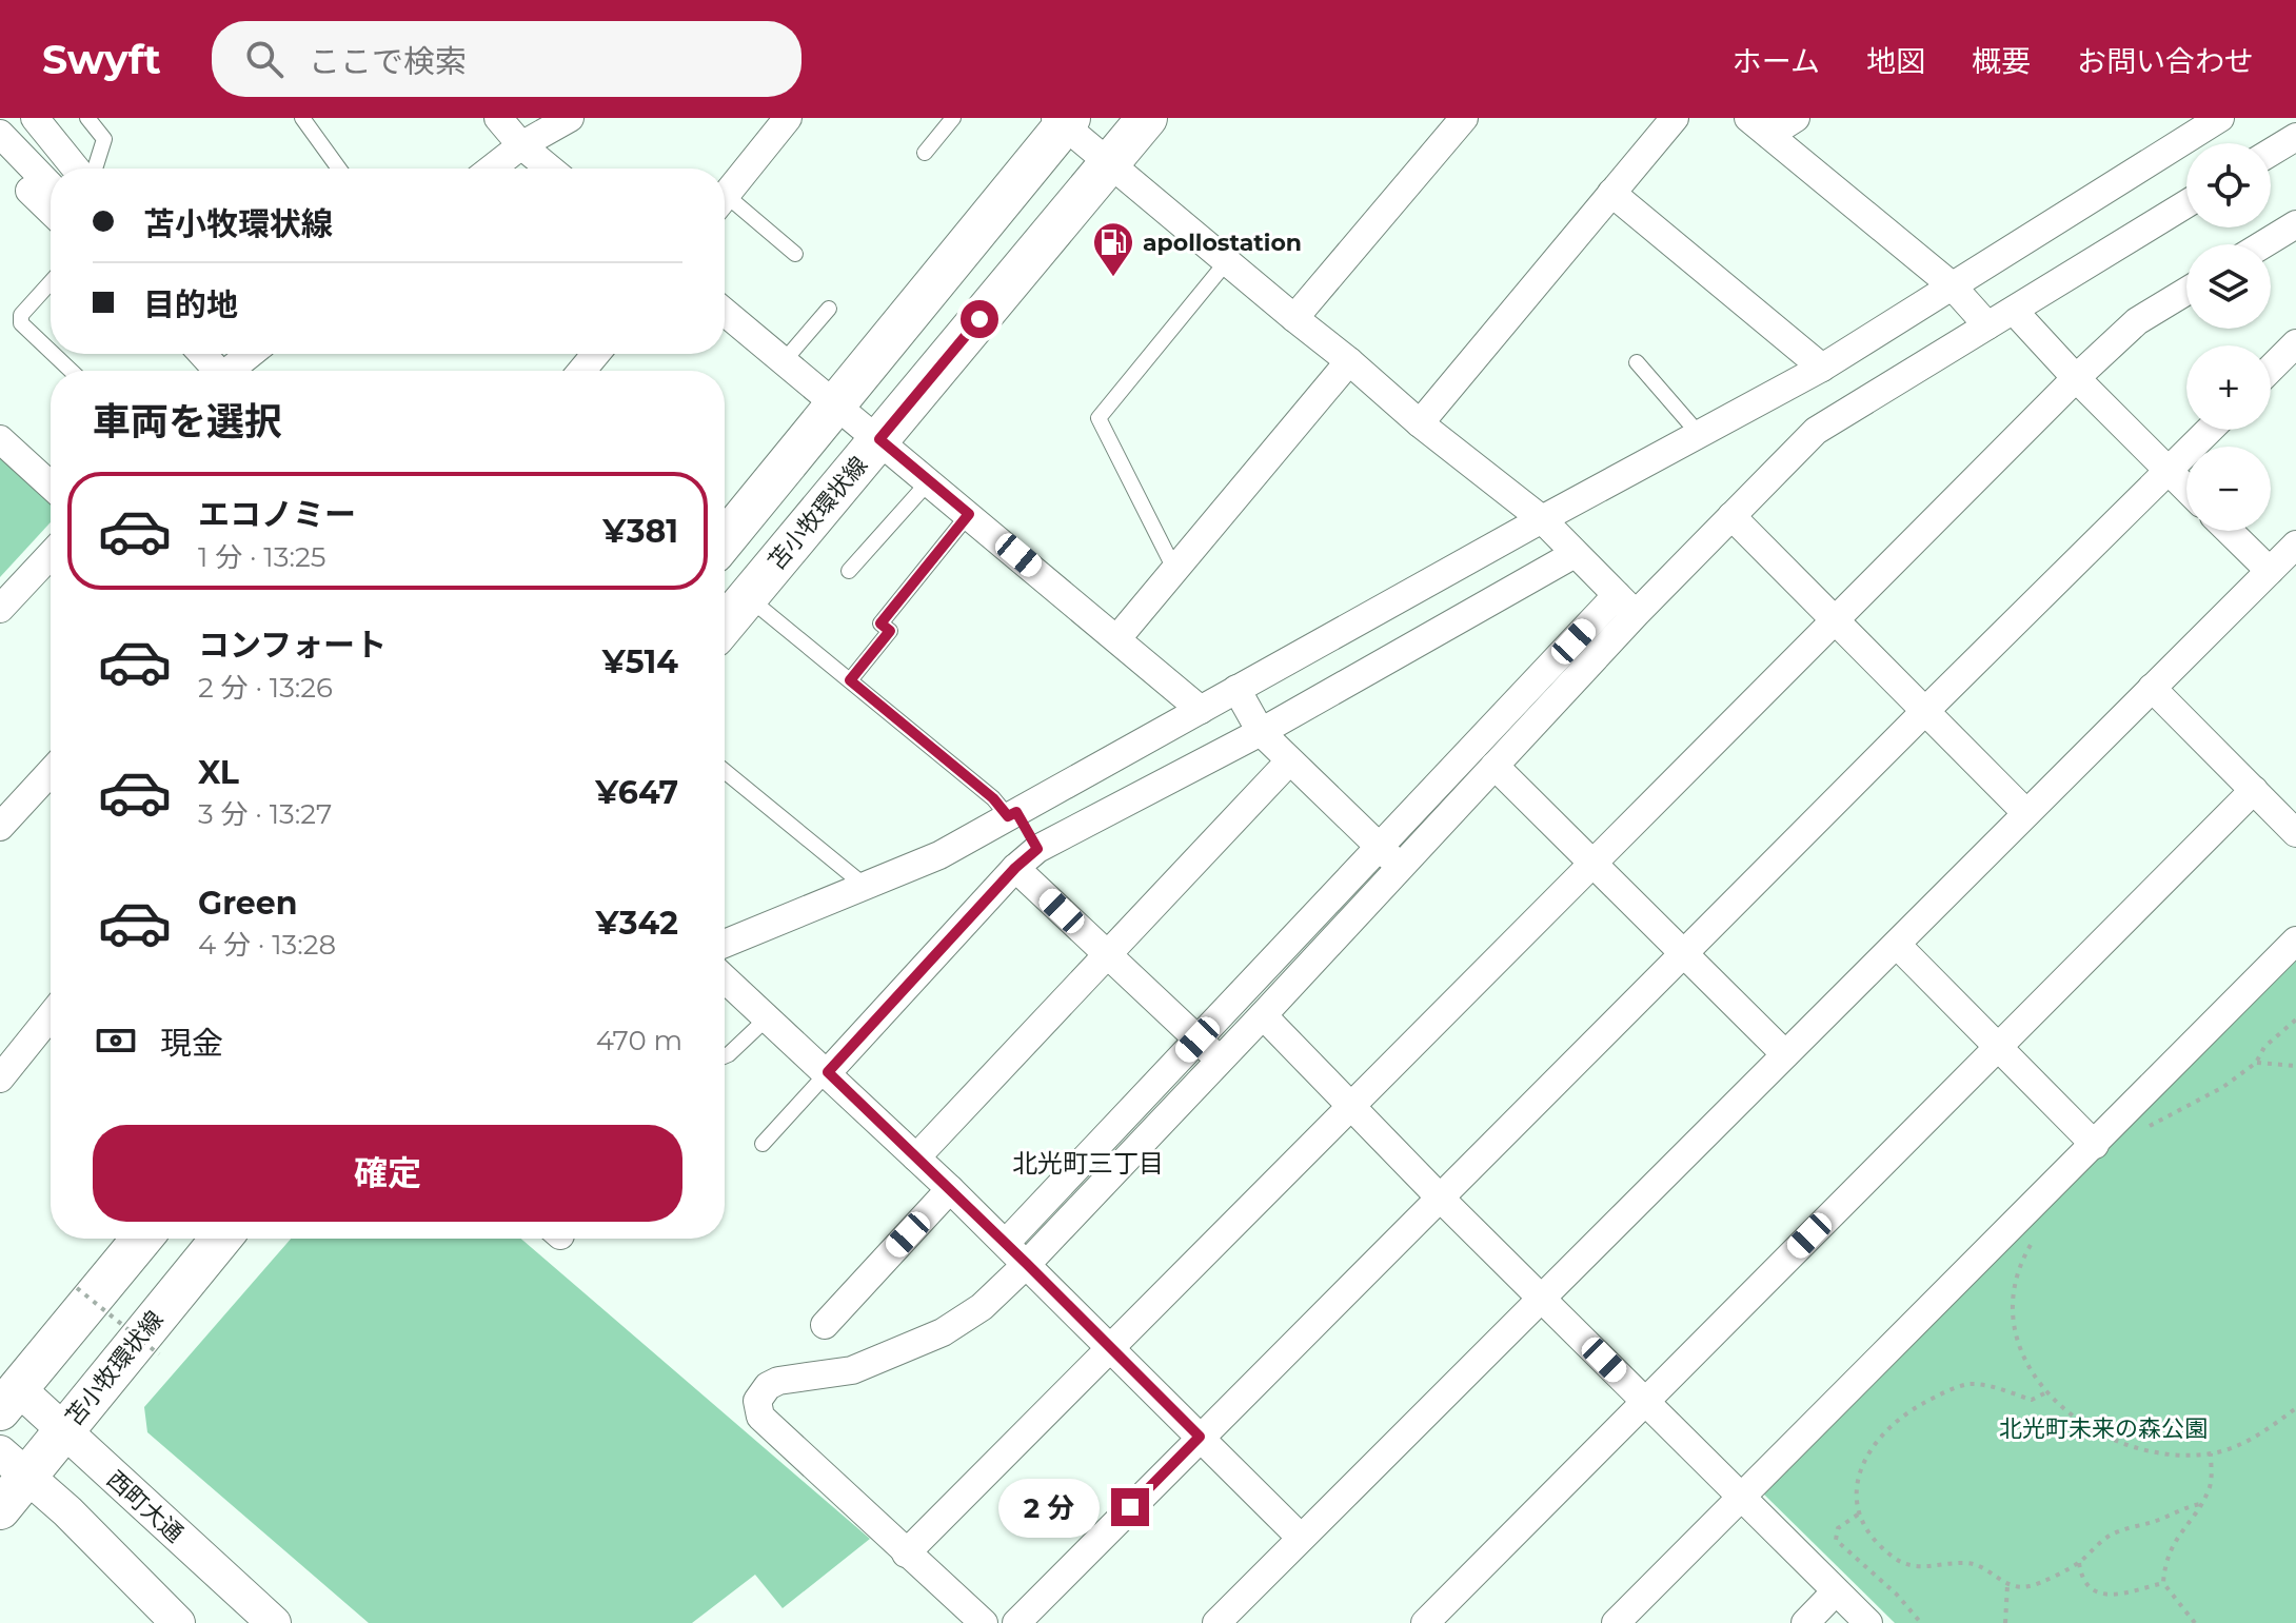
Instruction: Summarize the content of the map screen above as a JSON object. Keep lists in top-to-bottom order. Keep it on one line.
{"streets":{"main road":["苫小牧環状線"],"street":["西町大通"]},"crossings":[["苫小牧環状線","西町大通"]],"districts":["北光町三丁目"],"parks":["北光町未来の森公園"],"places":{"fuel station":["apollostation"]},"page":{"header":"Swyft","search":"ここで検索","nav":["ホーム","地図","概要","お問い合わせ"],"map_buttons":["+","−"],"banner":["苫小牧環状線","目的地"],"heading":"車両を選択","list":[{"name":"エコノミー","note":"1 分 · 13:25","value":"¥381"},{"name":"コンフォート","note":"2 分 · 13:26","value":"¥514"},{"name":"XL","note":"3 分 · 13:27","value":"¥647"},{"name":"Green","note":"4 分 · 13:28","value":"¥342"}],"pay":["現金","470 m"],"buttons":"確定","bubble":"2 分"}}
